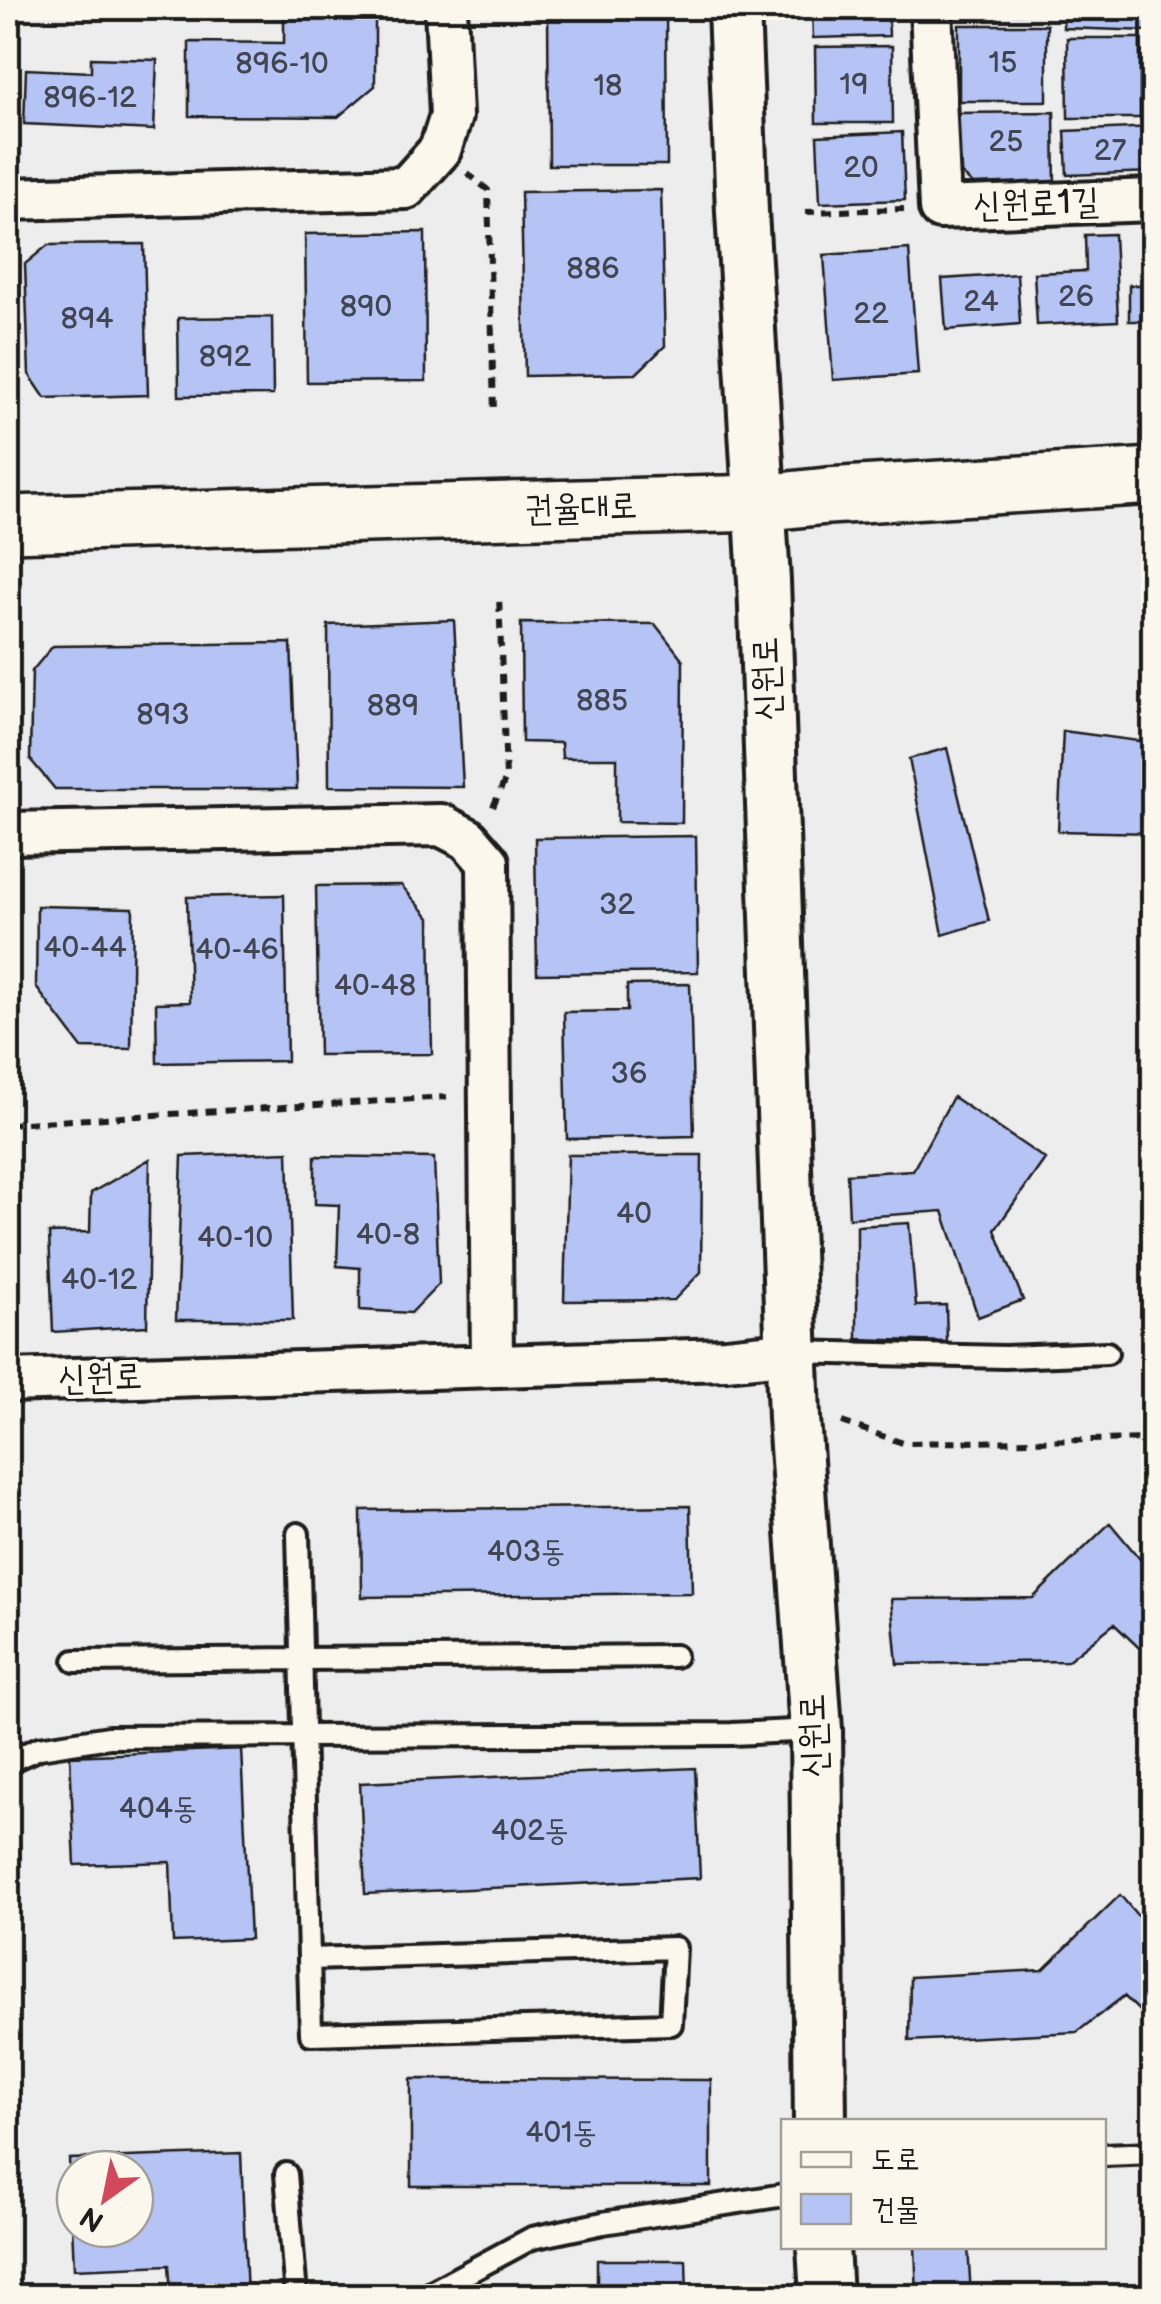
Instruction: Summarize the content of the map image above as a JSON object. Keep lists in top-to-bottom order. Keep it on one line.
{"streets":{"main road":["권율대로"],"street":["신원로1길","신원로"]},"crossings":[["권율대로","신원로"]],"house_numbers":["15","896-10","19","18","896-12","25","27","20","886","26","24","890","22","894","892","885","889","893","32","40-44","40-46","40-48","36","40","40-8","40-10","40-12","403동","404동","402동","401동"],"legend":["도로","건물"],"north":"bottom left"}
